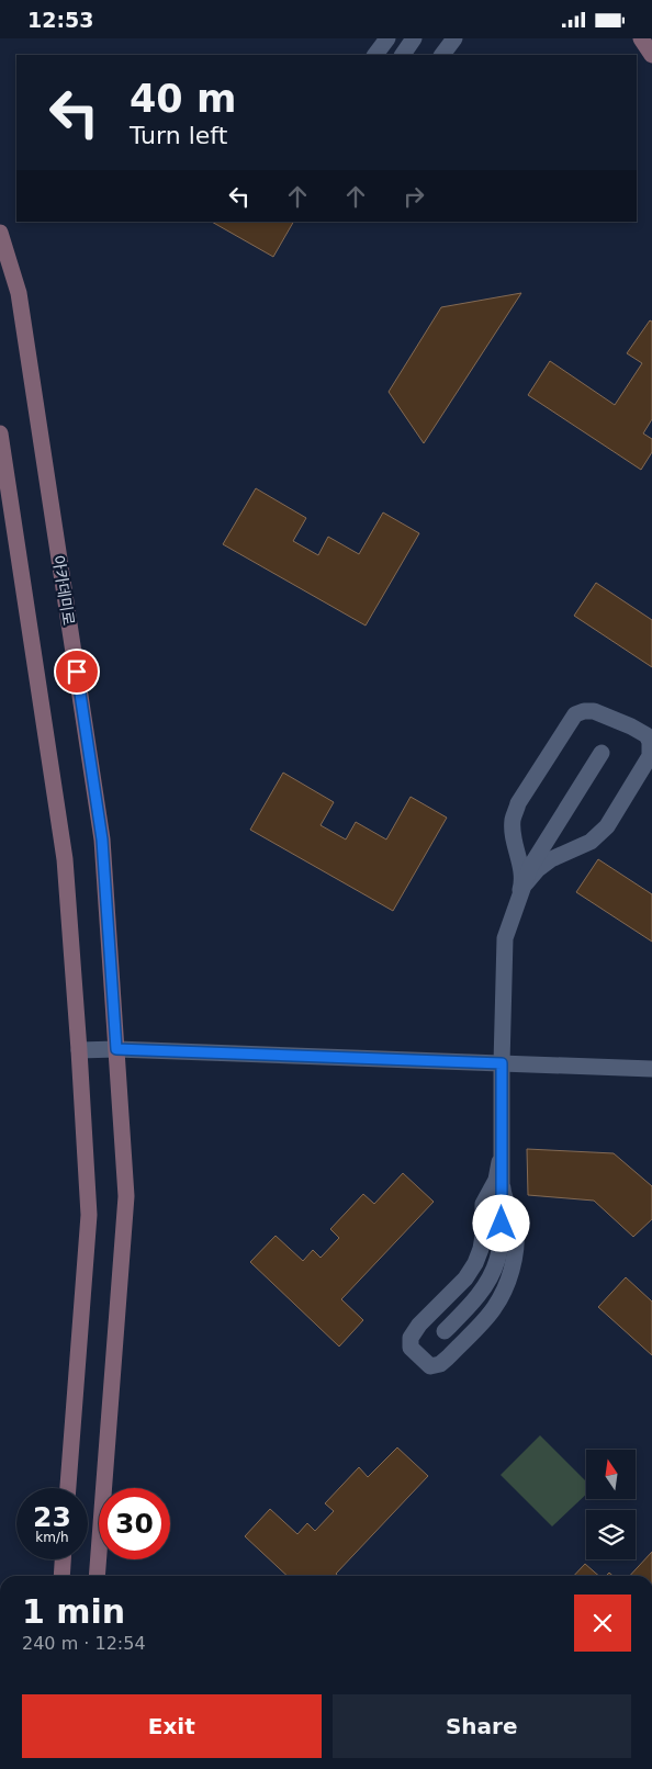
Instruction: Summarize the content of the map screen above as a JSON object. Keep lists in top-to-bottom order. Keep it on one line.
{"streets":{"main road":["아카데미로"]},"north":"top","page":{"status":"12:53","turn":["40 m","Turn left"],"speed":"23 km/h","limit":"30","heading":["1 min","240 m · 12:54"],"buttons":["Exit","Share"]}}
